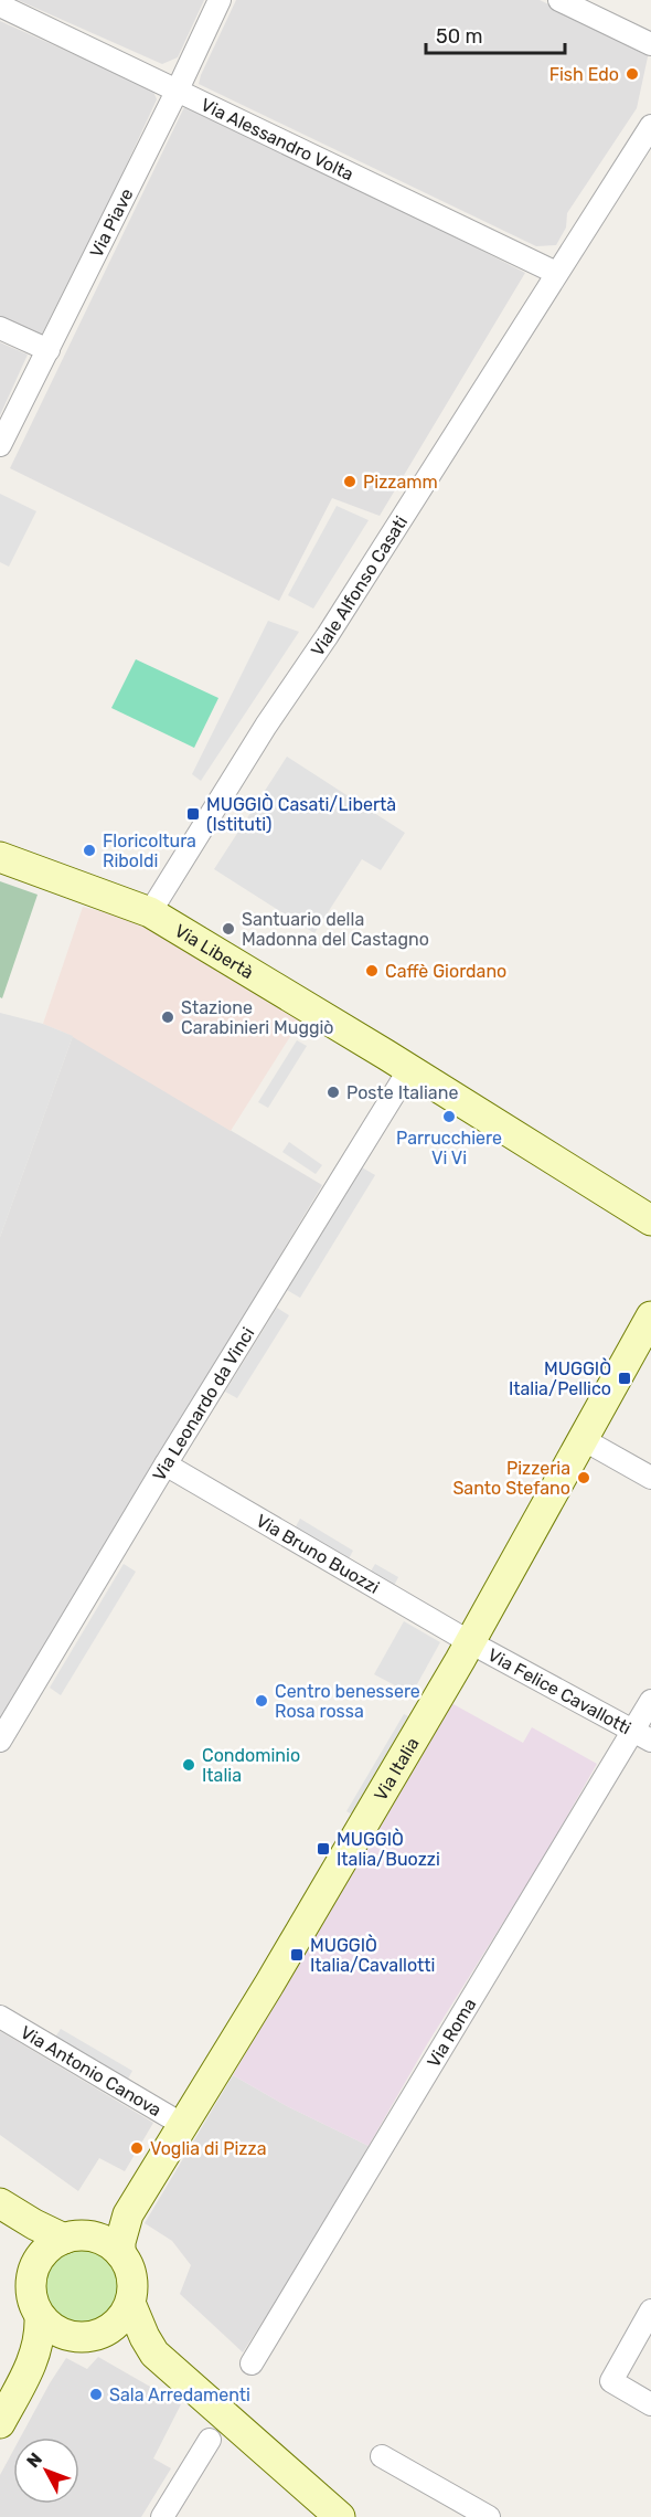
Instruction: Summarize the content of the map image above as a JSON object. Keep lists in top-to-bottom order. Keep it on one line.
{"streets":{"street":["Via Alessandro Volta","Via Piave","Viale Alfonso Casati","Via Libertà","Via Leonardo da Vinci","Via Bruno Buozzi","Via Felice Cavallotti","Via Italia","Via Roma","Via Antonio Canova"]},"crossings":[["Via Alessandro Volta","Via Piave"],["Via Alessandro Volta","Viale Alfonso Casati"],["Viale Alfonso Casati","Via Libertà"],["Via Libertà","Via Leonardo da Vinci"],["Via Leonardo da Vinci","Via Bruno Buozzi"],["Via Bruno Buozzi","Via Felice Cavallotti"],["Via Bruno Buozzi","Via Italia"],["Via Felice Cavallotti","Via Italia"],["Via Felice Cavallotti","Via Roma"],["Via Italia","Via Antonio Canova"]],"places":{"other":["Fish Edo","Pizzamm","Floricoltura Riboldi","Santuario della Madonna del Castagno","Caffè Giordano","Stazione Carabinieri Muggiò","Poste Italiane","Parrucchiere Vi Vi","Pizzeria Santo Stefano","Centro benessere Rosa rossa","Condominio Italia","Voglia di Pizza","Sala Arredamenti"],"transit":["MUGGIÒ Casati/Libertà (Istituti)","MUGGIÒ Italia/Pellico","MUGGIÒ Italia/Buozzi","MUGGIÒ Italia/Cavallotti"]},"scale_bar":"50 m","north":"top left"}
